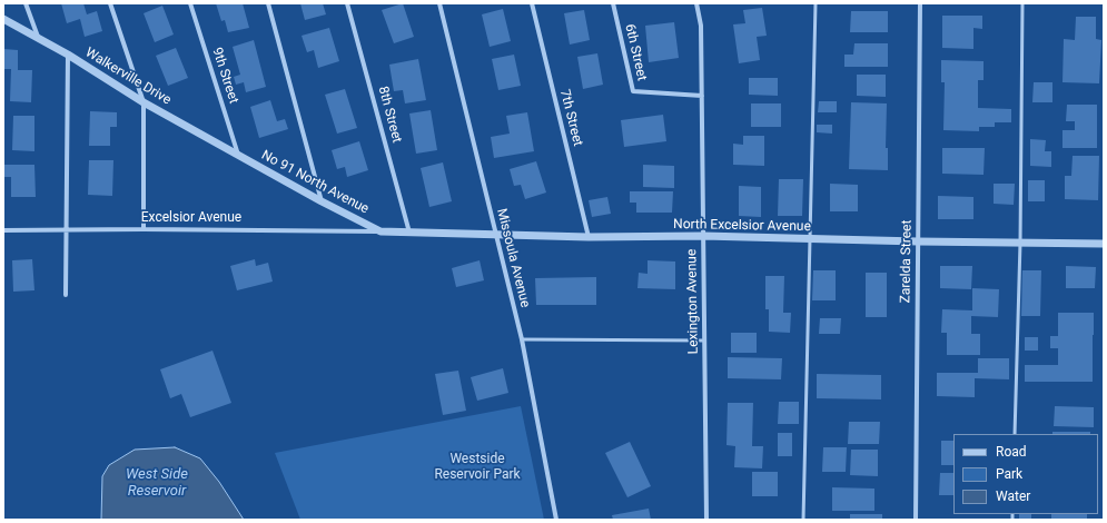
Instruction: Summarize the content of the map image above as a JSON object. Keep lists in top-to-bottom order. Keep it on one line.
{"streets":{"street":["6th Street","9th Street","Walkerville Drive","8th Street","7th Street","No 91 North Avenue","Excelsior Avenue","North Excelsior Avenue","Missoula Avenue","Zarelda Street","Lexington Avenue"]},"crossings":[["6th Street","Lexington Avenue"],["9th Street","Walkerville Drive"],["9th Street","No 91 North Avenue"],["Walkerville Drive","No 91 North Avenue"],["8th Street","North Excelsior Avenue"],["7th Street","North Excelsior Avenue"],["No 91 North Avenue","Excelsior Avenue"],["No 91 North Avenue","North Excelsior Avenue"],["Excelsior Avenue","North Excelsior Avenue"],["North Excelsior Avenue","Missoula Avenue"],["North Excelsior Avenue","Zarelda Street"],["North Excelsior Avenue","Lexington Avenue"]],"water":["West Side Reservoir"],"parks":["Westside Reservoir Park"],"legend":["Road","Park","Water"]}
